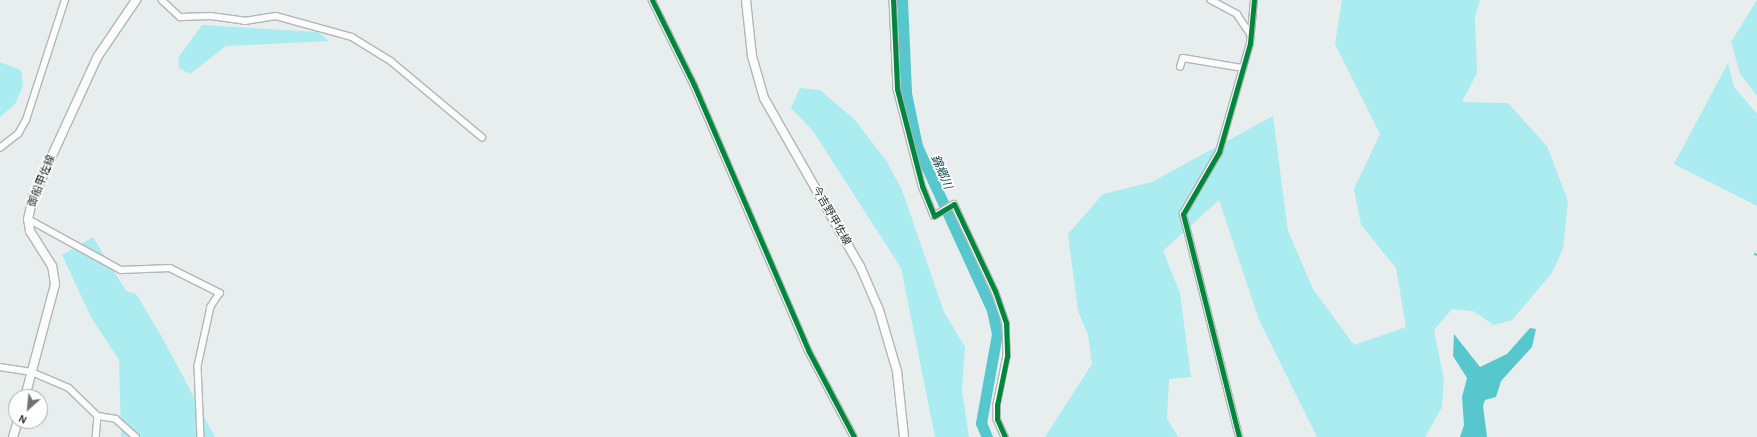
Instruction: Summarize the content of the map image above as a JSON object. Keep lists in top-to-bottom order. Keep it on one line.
{"streets":{"main road":["御船甲佐線","今吉野甲佐線"]},"water":["錦郷川"],"north":"bottom left"}
